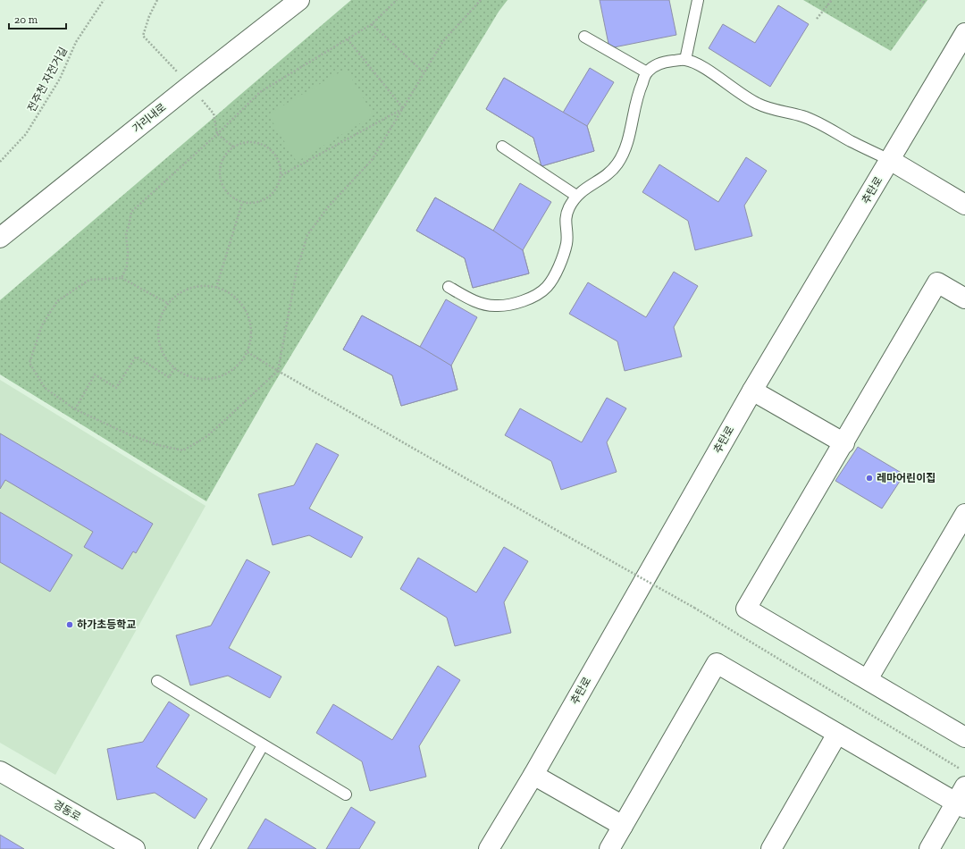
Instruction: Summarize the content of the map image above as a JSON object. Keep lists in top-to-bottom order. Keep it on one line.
{"streets":{"street":["가리내로","추탄로","경동로"],"path":["전주천 자전거길"]},"places":["레마어린이집","하가초등학교"],"scale_bar":"20 m"}
